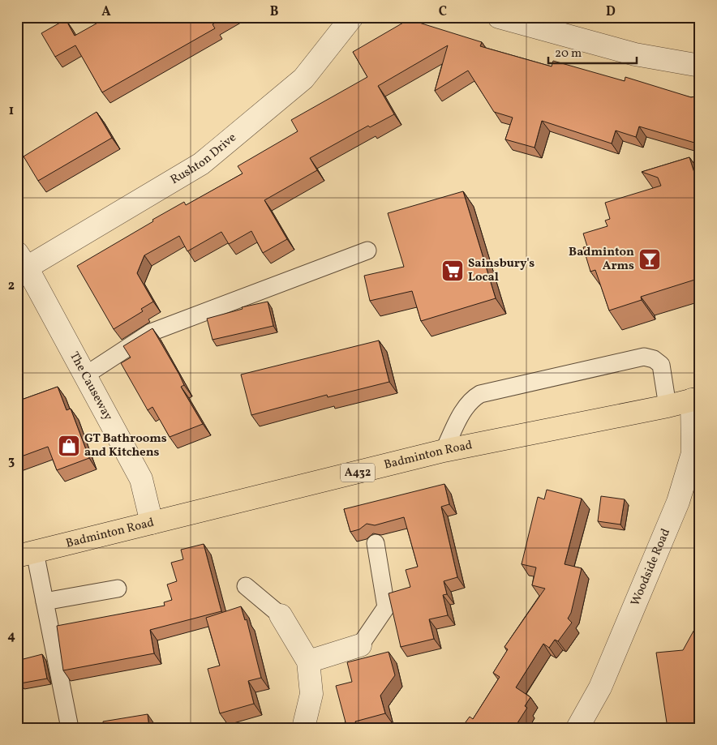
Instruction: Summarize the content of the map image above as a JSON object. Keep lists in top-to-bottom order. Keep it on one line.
{"streets":{"main road":["Badminton Road","A432"],"street":["Rushton Drive","The Causeway","Woodside Road"]},"crossings":[["Rushton Drive","The Causeway"],["The Causeway","Badminton Road"],["Badminton Road","Woodside Road"]],"places":{"bar":["Badminton Arms"],"supermarket":["Sainsbury's Local"],"shop":["GT Bathrooms and Kitchens"]},"scale_bar":"20 m","grid":{"columns":["A","B","C","D"],"rows":["1","2","3","4"]}}
